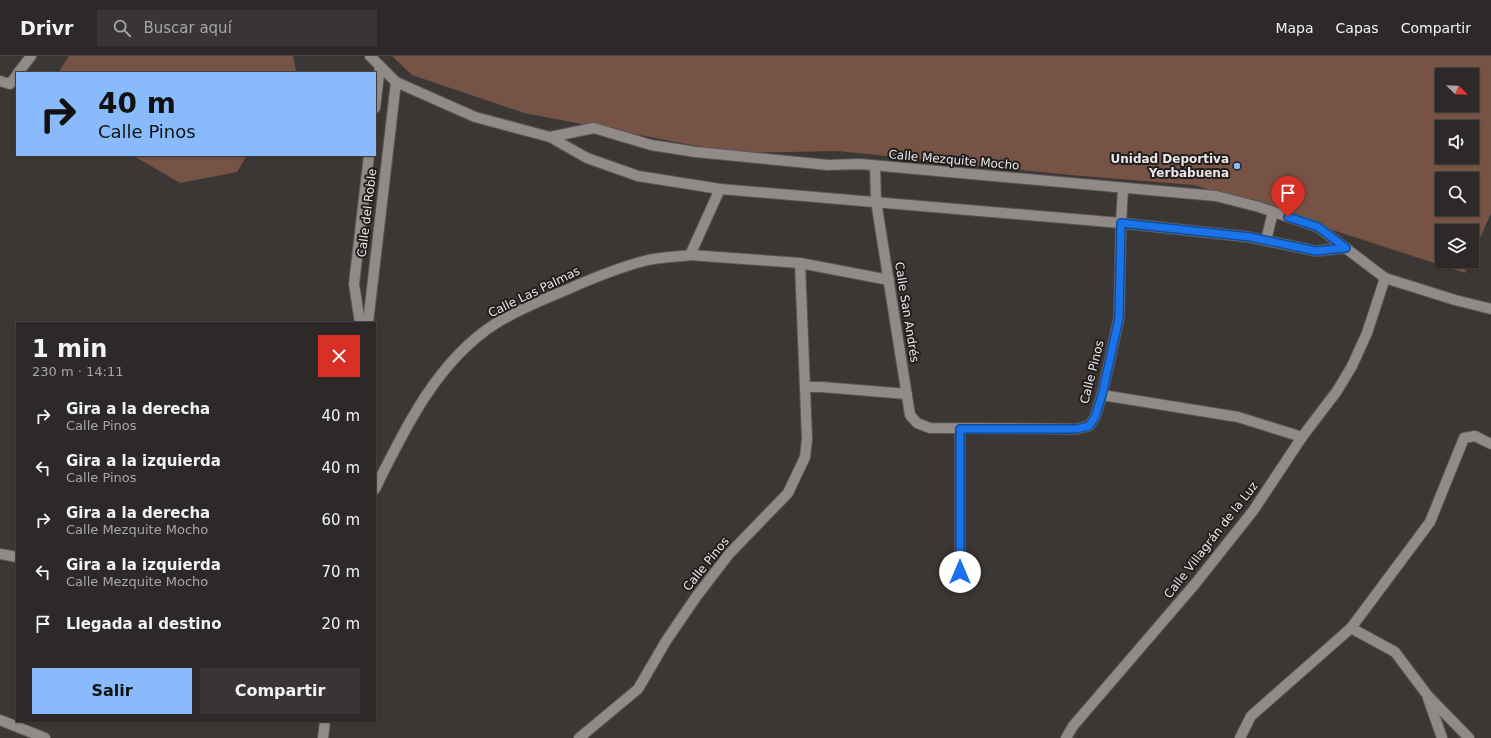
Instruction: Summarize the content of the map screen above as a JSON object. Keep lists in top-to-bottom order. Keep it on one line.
{"streets":{"street":["Calle Mezquite Mocho","Calle del Roble","Calle Las Palmas","Calle San Andrés","Calle Pinos","Calle Villagrán de la Luz"]},"crossings":[["Calle Mezquite Mocho","Calle del Roble"],["Calle Mezquite Mocho","Calle San Andrés"],["Calle Mezquite Mocho","Calle Pinos"],["Calle Mezquite Mocho","Calle Villagrán de la Luz"],["Calle Las Palmas","Calle San Andrés"],["Calle Las Palmas","Calle Pinos"],["Calle San Andrés","Calle Pinos"]],"places":["Unidad Deportiva Yerbabuena"],"north":"bottom right","page":{"header":"Drivr","search":"Buscar aquí","nav":["Mapa","Capas","Compartir"],"turn":["40 m","Calle Pinos"],"heading":["1 min","230 m · 14:11"],"list":[{"name":"Gira a la derecha","note":"Calle Pinos","value":"40 m"},{"name":"Gira a la izquierda","note":"Calle Pinos","value":"40 m"},{"name":"Gira a la derecha","note":"Calle Mezquite Mocho","value":"60 m"},{"name":"Gira a la izquierda","note":"Calle Mezquite Mocho","value":"70 m"},{"name":"Llegada al destino","value":"20 m"}],"buttons":["Salir","Compartir"]}}
